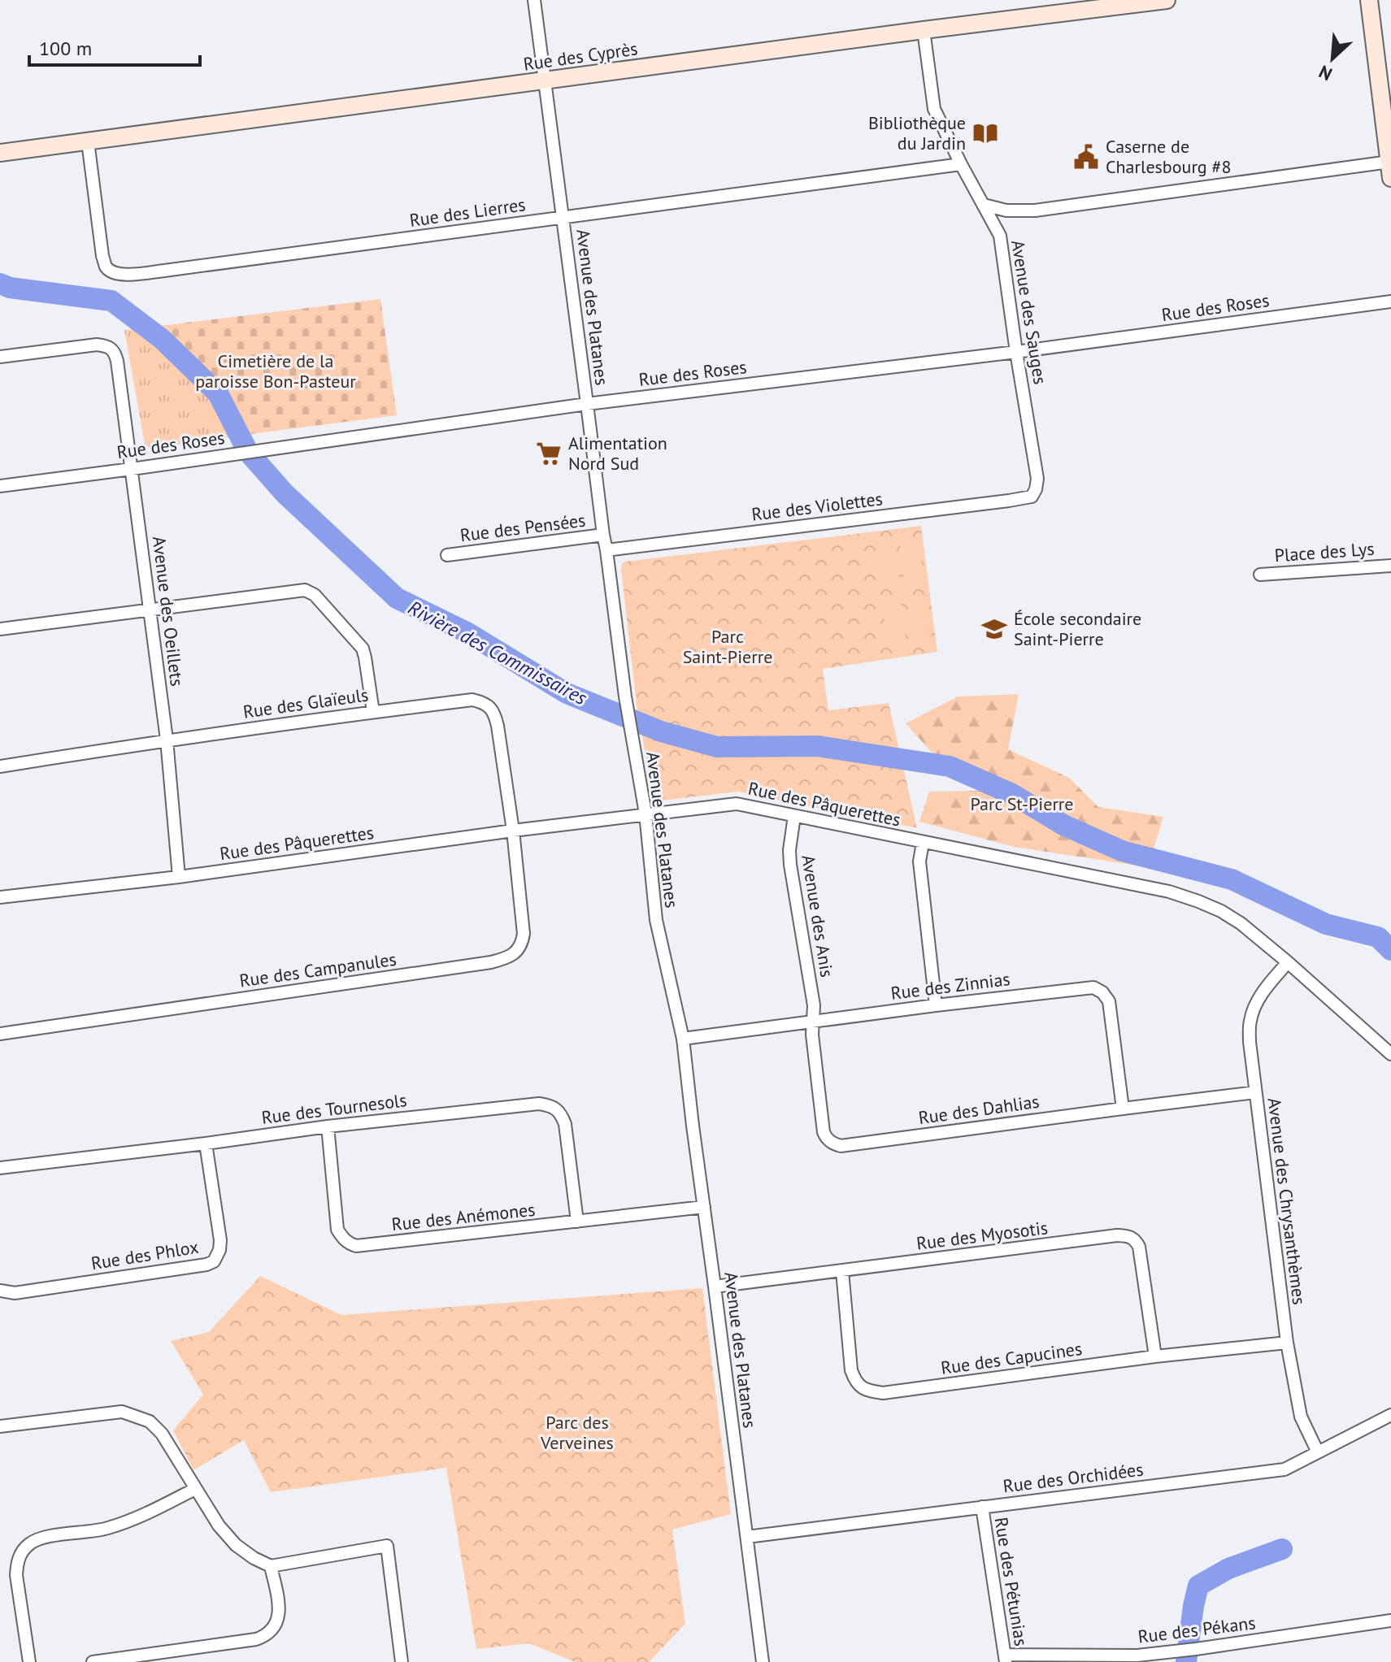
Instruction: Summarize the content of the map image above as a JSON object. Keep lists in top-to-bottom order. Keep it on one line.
{"streets":{"street":["Rue des Cyprès","Rue des Lierres","Avenue des Platanes","Rue des Roses","Avenue des Sauges","Rue des Violettes","Rue des Pensées","Place des Lys","Avenue des Oeillets","Rue des Glaïeuls","Rue des Pâquerettes","Avenue des Anis","Rue des Campanules","Rue des Zinnias","Rue des Tournesols","Rue des Dahlias","Avenue des Chrysanthèmes","Rue des Anémones","Rue des Myosotis","Rue des Phlox","Rue des Capucines","Rue des Orchidées","Rue des Pétunias","Rue des Pékans"]},"crossings":[["Rue des Cyprès","Rue des Lierres"],["Rue des Cyprès","Avenue des Platanes"],["Rue des Cyprès","Avenue des Sauges"],["Rue des Lierres","Avenue des Platanes"],["Rue des Lierres","Avenue des Sauges"],["Avenue des Platanes","Rue des Roses"],["Avenue des Platanes","Rue des Violettes"],["Avenue des Platanes","Rue des Pensées"],["Avenue des Platanes","Rue des Pâquerettes"],["Avenue des Platanes","Rue des Zinnias"],["Avenue des Platanes","Rue des Anémones"],["Avenue des Platanes","Rue des Myosotis"],["Avenue des Platanes","Rue des Orchidées"],["Rue des Roses","Avenue des Sauges"],["Rue des Roses","Avenue des Oeillets"],["Avenue des Sauges","Rue des Violettes"],["Avenue des Oeillets","Rue des Glaïeuls"],["Avenue des Oeillets","Rue des Pâquerettes"],["Rue des Glaïeuls","Rue des Pâquerettes"],["Rue des Glaïeuls","Rue des Campanules"],["Rue des Pâquerettes","Avenue des Anis"],["Rue des Pâquerettes","Rue des Campanules"],["Rue des Pâquerettes","Avenue des Chrysanthèmes"],["Avenue des Anis","Rue des Zinnias"],["Avenue des Anis","Rue des Dahlias"],["Rue des Zinnias","Rue des Dahlias"],["Rue des Tournesols","Rue des Anémones"],["Rue des Tournesols","Rue des Phlox"],["Rue des Dahlias","Avenue des Chrysanthèmes"],["Avenue des Chrysanthèmes","Rue des Capucines"],["Avenue des Chrysanthèmes","Rue des Orchidées"],["Rue des Myosotis","Rue des Capucines"],["Rue des Orchidées","Rue des Pétunias"],["Rue des Pétunias","Rue des Pékans"]],"water":["Rivière des Commissaires"],"parks":["Cimetière de la paroisse Bon-Pasteur","Parc Saint-Pierre","Parc St-Pierre","Parc des Verveines"],"places":{"library":["Bibliothèque du Jardin"],"public building":["Caserne de Charlesbourg #8"],"supermarket":["Alimentation Nord Sud"],"school or university":["École secondaire Saint-Pierre"]},"scale_bar":"100 m","north":"bottom left"}
